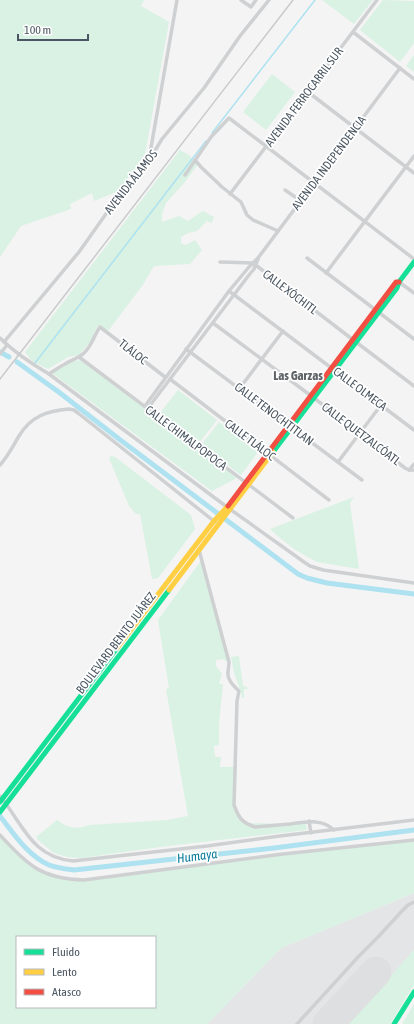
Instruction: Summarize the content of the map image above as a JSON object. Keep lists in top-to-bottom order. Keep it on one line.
{"streets":{"street":["AVENIDA FERROCARRIL SUR","AVENIDA INDEPENDENCIA","AVENIDA ÁLAMOS","CALLE XÓCHITL","TLÁLOC","CALLE OLMECA","CALLE TENOCHTITLAN","CALLE QUETZALCÓATL","CALLE CHIMALPOPOCA","CALLE TLÁLOC","BOULEVARD BENITO JUÁREZ"]},"crossings":[["AVENIDA INDEPENDENCIA","CALLE XÓCHITL"],["AVENIDA INDEPENDENCIA","TLÁLOC"],["AVENIDA INDEPENDENCIA","CALLE OLMECA"],["AVENIDA INDEPENDENCIA","CALLE TENOCHTITLAN"],["AVENIDA INDEPENDENCIA","CALLE QUETZALCÓATL"],["AVENIDA INDEPENDENCIA","CALLE CHIMALPOPOCA"],["AVENIDA INDEPENDENCIA","CALLE TLÁLOC"],["CALLE XÓCHITL","BOULEVARD BENITO JUÁREZ"],["TLÁLOC","CALLE CHIMALPOPOCA"],["CALLE OLMECA","BOULEVARD BENITO JUÁREZ"],["CALLE TENOCHTITLAN","BOULEVARD BENITO JUÁREZ"],["CALLE QUETZALCÓATL","BOULEVARD BENITO JUÁREZ"],["CALLE CHIMALPOPOCA","BOULEVARD BENITO JUÁREZ"],["CALLE TLÁLOC","BOULEVARD BENITO JUÁREZ"]],"districts":["Las Garzas"],"water":["Humaya"],"legend":["Fluido","Lento","Atasco"],"scale_bar":"100 m"}
